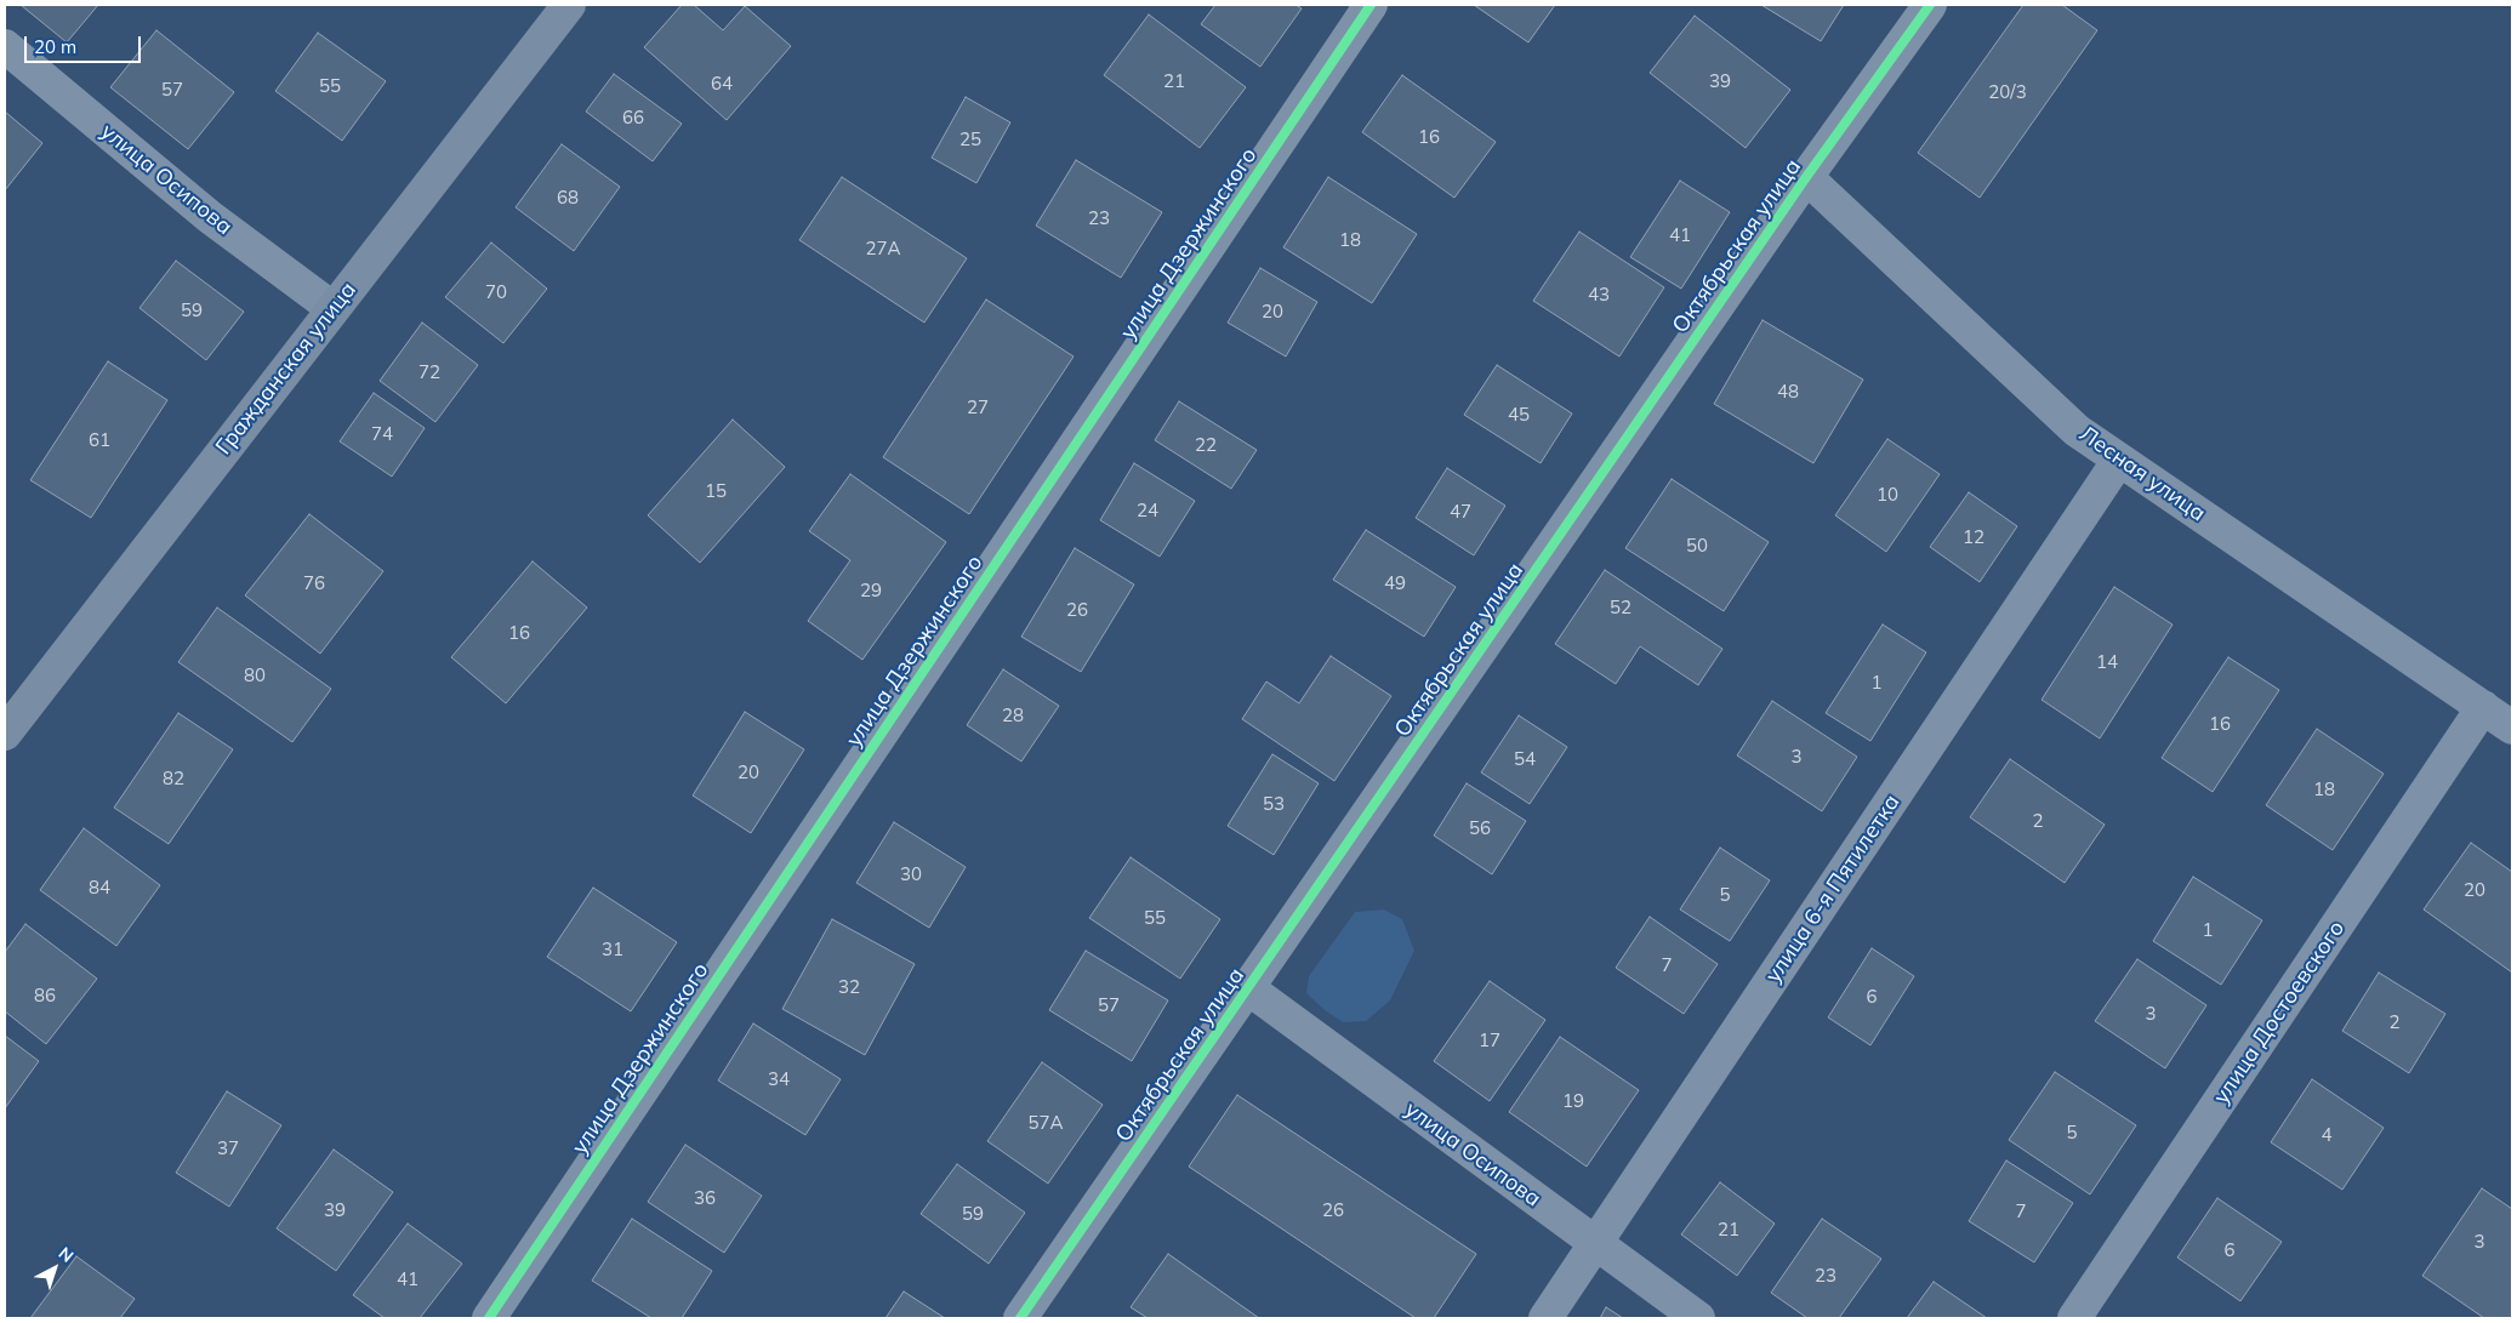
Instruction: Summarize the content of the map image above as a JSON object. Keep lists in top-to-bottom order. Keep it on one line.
{"streets":{"street":["улица Осипова","улица Дзержинского","Октябрьская улица","Гражданская улица","Лесная улица","улица 6-я Пятилетка","улица Достоевского"]},"crossings":[["улица Осипова","Октябрьская улица"],["улица Осипова","Гражданская улица"],["улица Осипова","улица 6-я Пятилетка"],["Октябрьская улица","Лесная улица"],["Лесная улица","улица 6-я Пятилетка"],["Лесная улица","улица Достоевского"]],"house_numbers":["21","39","64","55","57","20/3","66","16","25","68","23","41","18","27А","70","43","59","20","72","48","27","45","74","61","22","15","10","24","47","12","50","76","49","29","52","26","16","14","80","1","28","16","3","54","20","82","18","53","2","56","30","84","20","5","55","1","31","7","32","86","6","57","3","2","17","34","19","57А","5","4","37","36","39","26","7","59","21","3","6","23","41"],"scale_bar":"20 m","north":"top right"}
